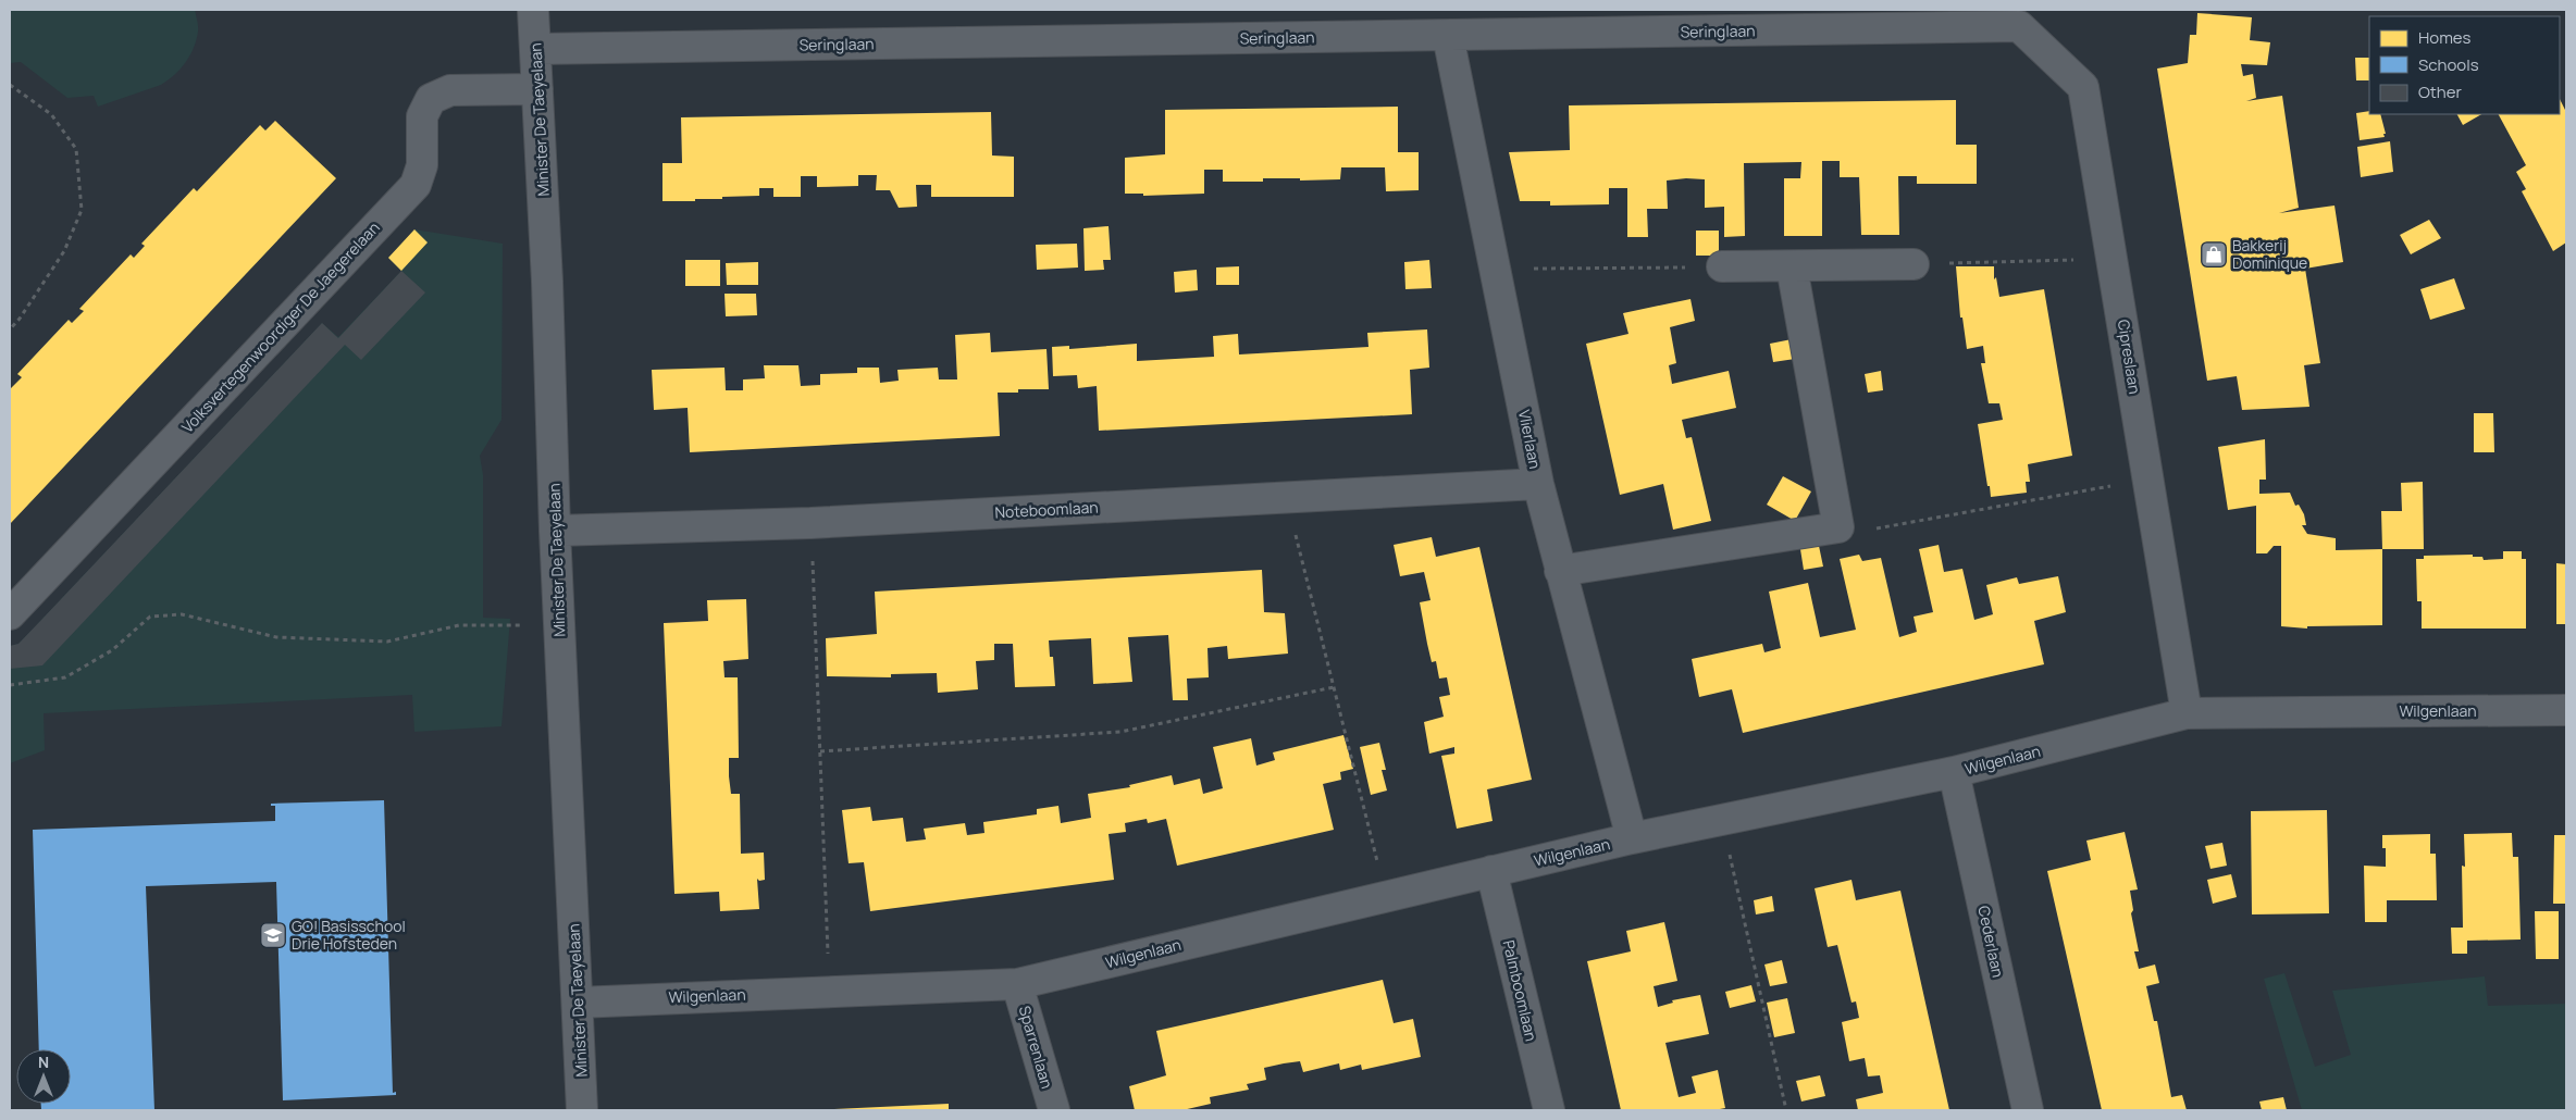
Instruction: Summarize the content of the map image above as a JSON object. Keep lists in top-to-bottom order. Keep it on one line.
{"streets":{"street":["Seringlaan","Minister De Taeyelaan","Volksvertegenwoordiger De Jaegerelaan","Cipreslaan","Vlierlaan","Noteboomlaan","Wilgenlaan","Cederlaan","Palmboomlaan","Sparrenlaan"]},"crossings":[["Seringlaan","Minister De Taeyelaan"],["Seringlaan","Cipreslaan"],["Seringlaan","Vlierlaan"],["Minister De Taeyelaan","Volksvertegenwoordiger De Jaegerelaan"],["Minister De Taeyelaan","Noteboomlaan"],["Minister De Taeyelaan","Wilgenlaan"],["Cipreslaan","Wilgenlaan"],["Vlierlaan","Noteboomlaan"],["Vlierlaan","Wilgenlaan"],["Wilgenlaan","Cederlaan"],["Wilgenlaan","Palmboomlaan"],["Wilgenlaan","Sparrenlaan"]],"places":{"shop":["Bakkerij Dominique"],"school or university":["GO! Basisschool Drie Hofsteden"]},"legend":["Homes","Schools","Other"],"north":"top"}
